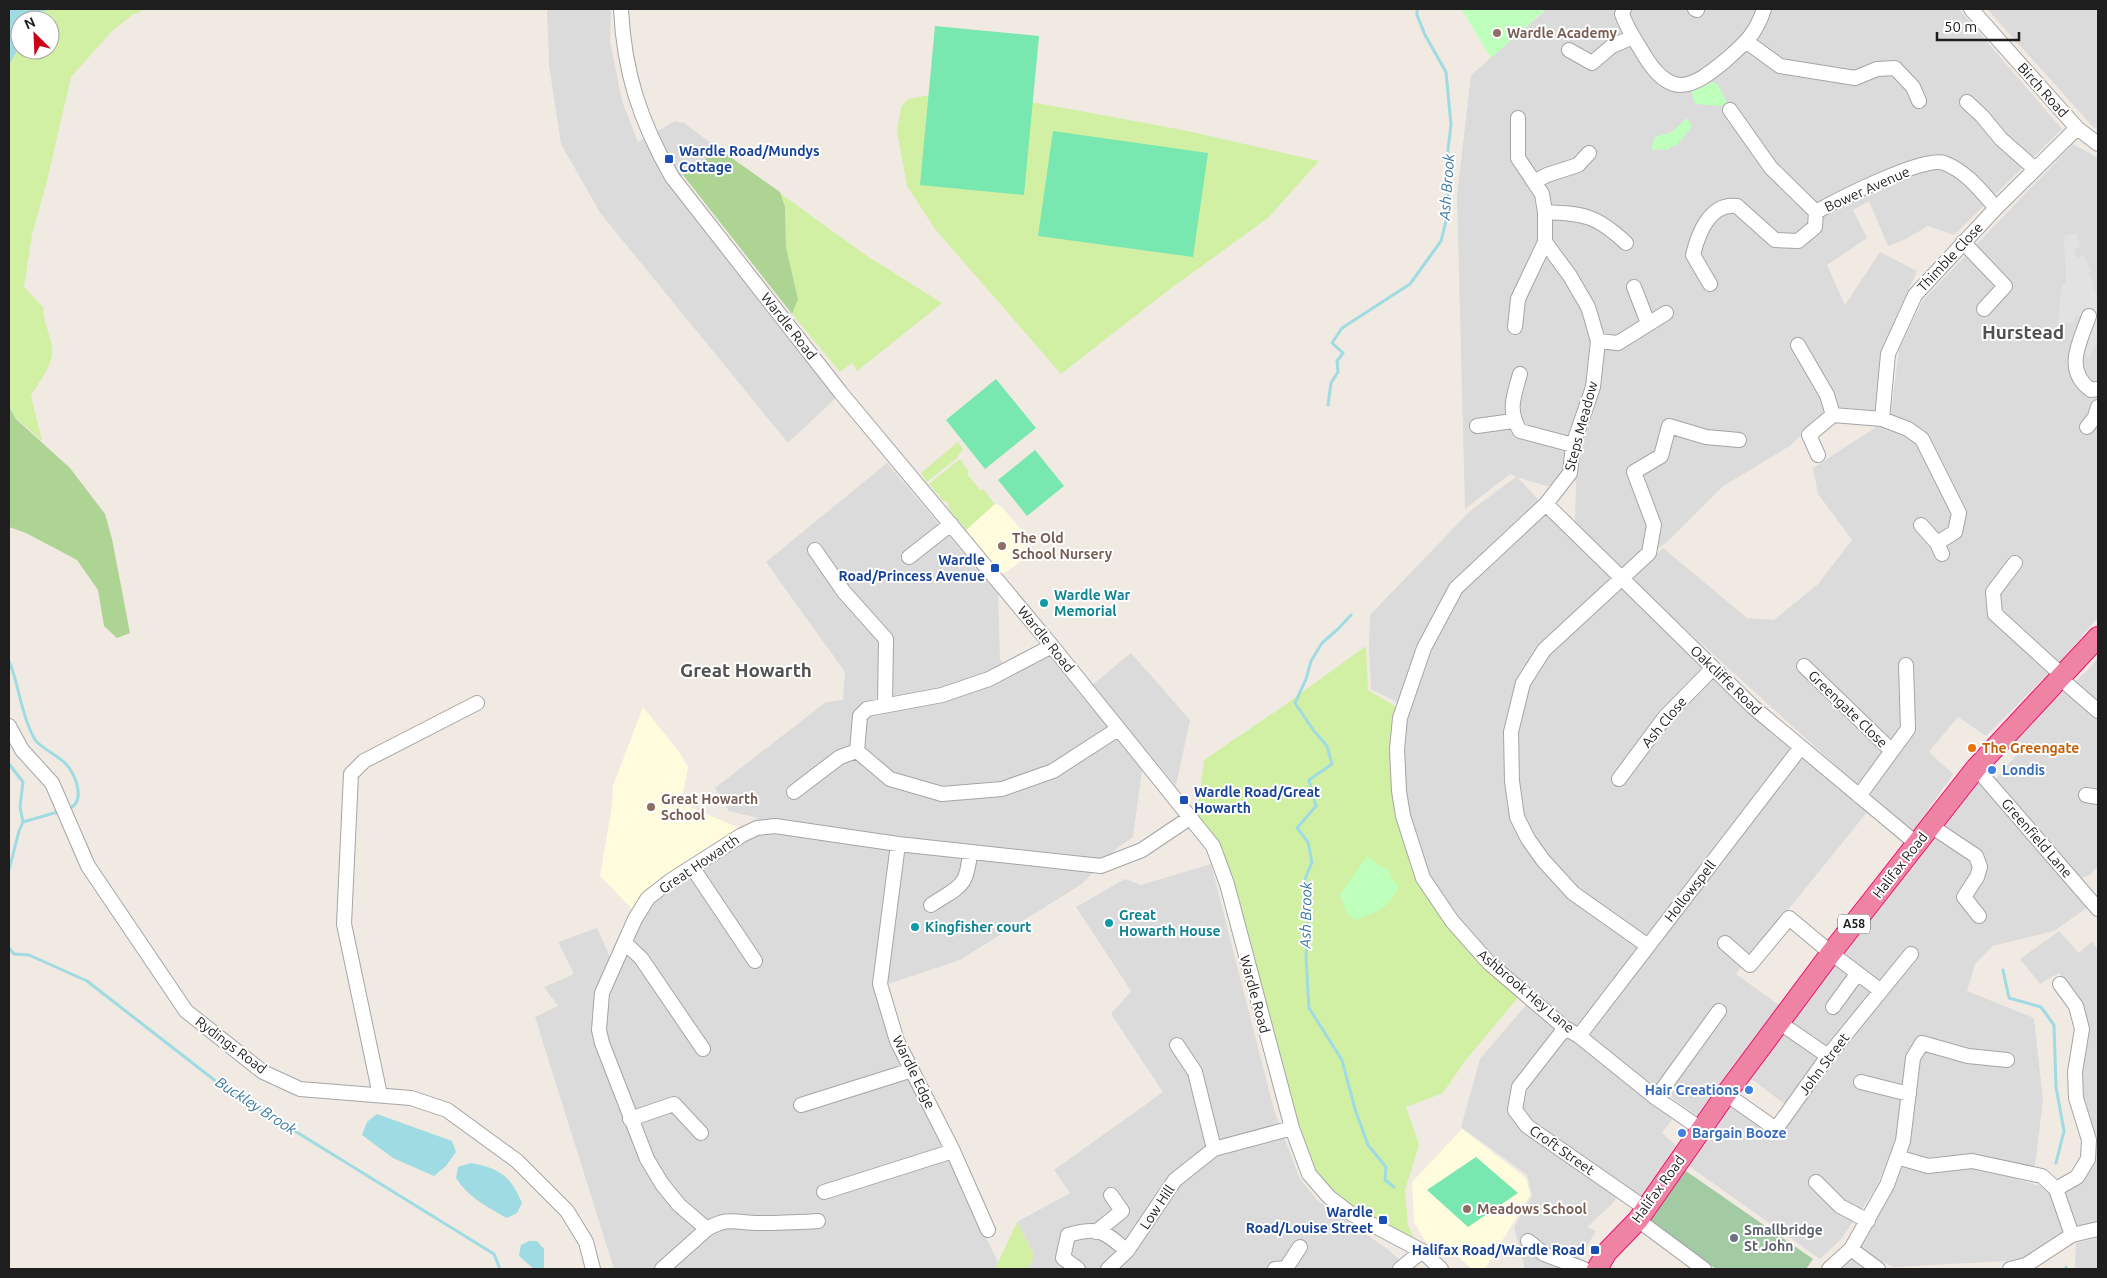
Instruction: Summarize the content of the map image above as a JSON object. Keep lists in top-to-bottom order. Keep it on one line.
{"streets":{"highway":["Halifax Road","A58"],"street":["Birch Road","Bower Avenue","Thimble Close","Wardle Road","Steps Meadow","Oakcliffe Road","Greengate Close","Ash Close","Greenfield Lane","Great Howarth","Hollowspell","Ashbrook Hey Lane","Rydings Road","John Street","Wardle Edge","Croft Street","Low Hill"]},"crossings":[["Birch Road","Thimble Close"],["Bower Avenue","Thimble Close"],["Wardle Road","Great Howarth"],["Wardle Road","Low Hill"],["Steps Meadow","Oakcliffe Road"],["Steps Meadow","Ashbrook Hey Lane"],["Oakcliffe Road","Greengate Close"],["Oakcliffe Road","Ash Close"],["Oakcliffe Road","Halifax Road"],["Oakcliffe Road","Hollowspell"],["Oakcliffe Road","Ashbrook Hey Lane"],["Greenfield Lane","Halifax Road"],["Great Howarth","Wardle Edge"],["Halifax Road","Ashbrook Hey Lane"],["Halifax Road","John Street"],["Halifax Road","Croft Street"],["Hollowspell","Ashbrook Hey Lane"],["Ashbrook Hey Lane","Croft Street"]],"districts":["Hurstead","Great Howarth"],"water":["Ash Brook","Buckley Brook"],"places":{"other":["Wardle Academy","The Old School Nursery","Wardle War Memorial","The Greengate","Londis","Great Howarth School","Great Howarth House","Kingfisher court","Hair Creations","Bargain Booze","Meadows School","Smallbridge St John"],"transit":["Wardle Road/Mundys Cottage","Wardle Road/Princess Avenue","Wardle Road/Great Howarth","Wardle Road/Louise Street","Halifax Road/Wardle Road"]},"scale_bar":"50 m","north":"top left"}
